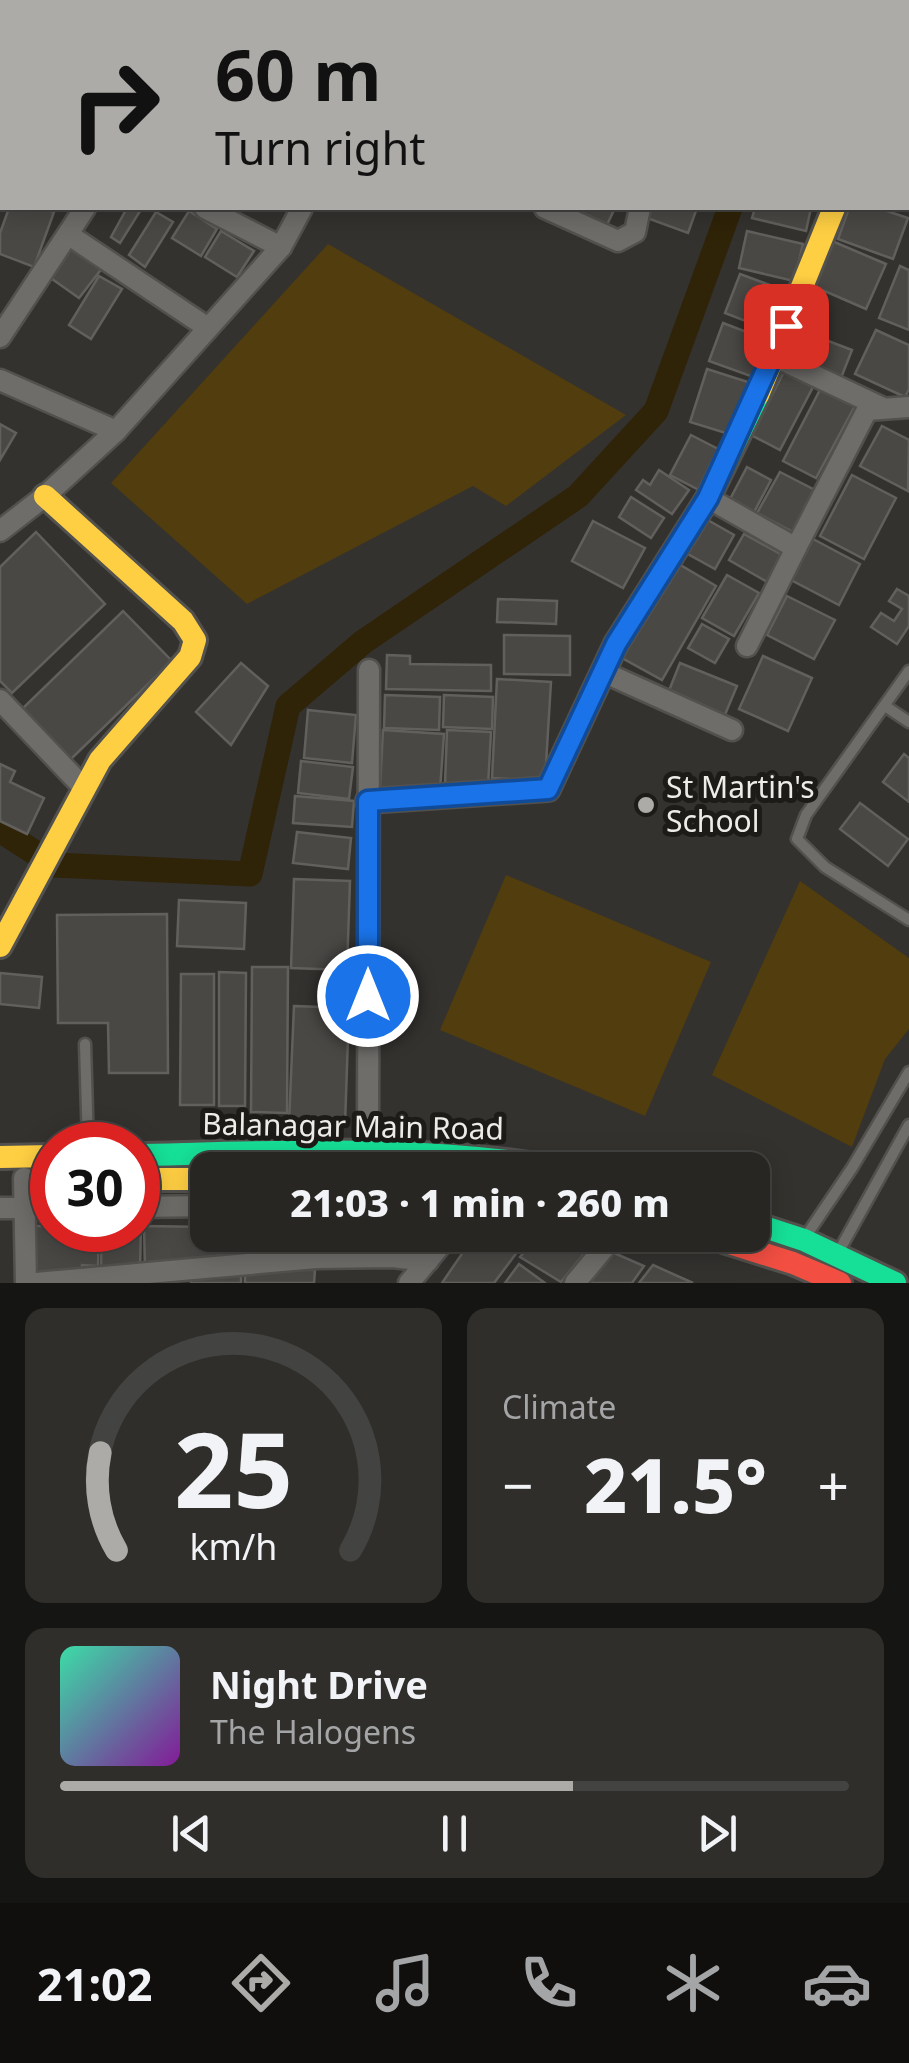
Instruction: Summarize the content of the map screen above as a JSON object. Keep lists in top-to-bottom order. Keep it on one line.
{"streets":{"street":["Balanagar Main Road"]},"places":["St Martin's School"],"page":{"turn":["60 m","Turn right"],"limit":"30","trip":"21:03 · 1 min · 260 m","tile":"Climate","heat":["−","21.5°","+"],"song":["Night Drive","The Halogens"],"tabs":"21:02","gauge":["25","km/h"]}}
